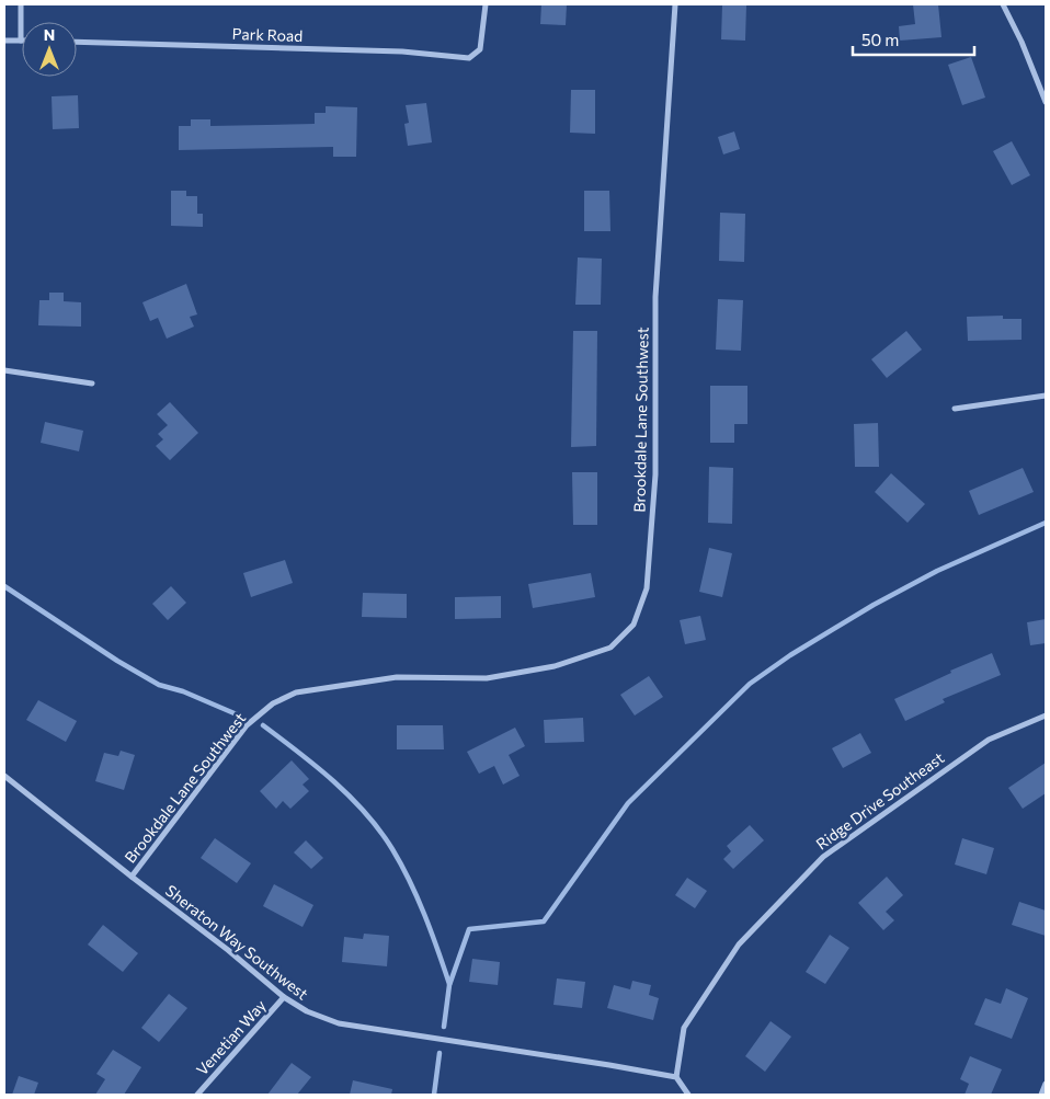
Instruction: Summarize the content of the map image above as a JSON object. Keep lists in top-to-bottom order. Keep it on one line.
{"streets":{"street":["Park Road","Brookdale Lane Southwest","Ridge Drive Southeast","Sheraton Way Southwest","Venetian Way"]},"crossings":[["Brookdale Lane Southwest","Sheraton Way Southwest"],["Ridge Drive Southeast","Sheraton Way Southwest"],["Sheraton Way Southwest","Venetian Way"]],"scale_bar":"50 m","north":"top"}
